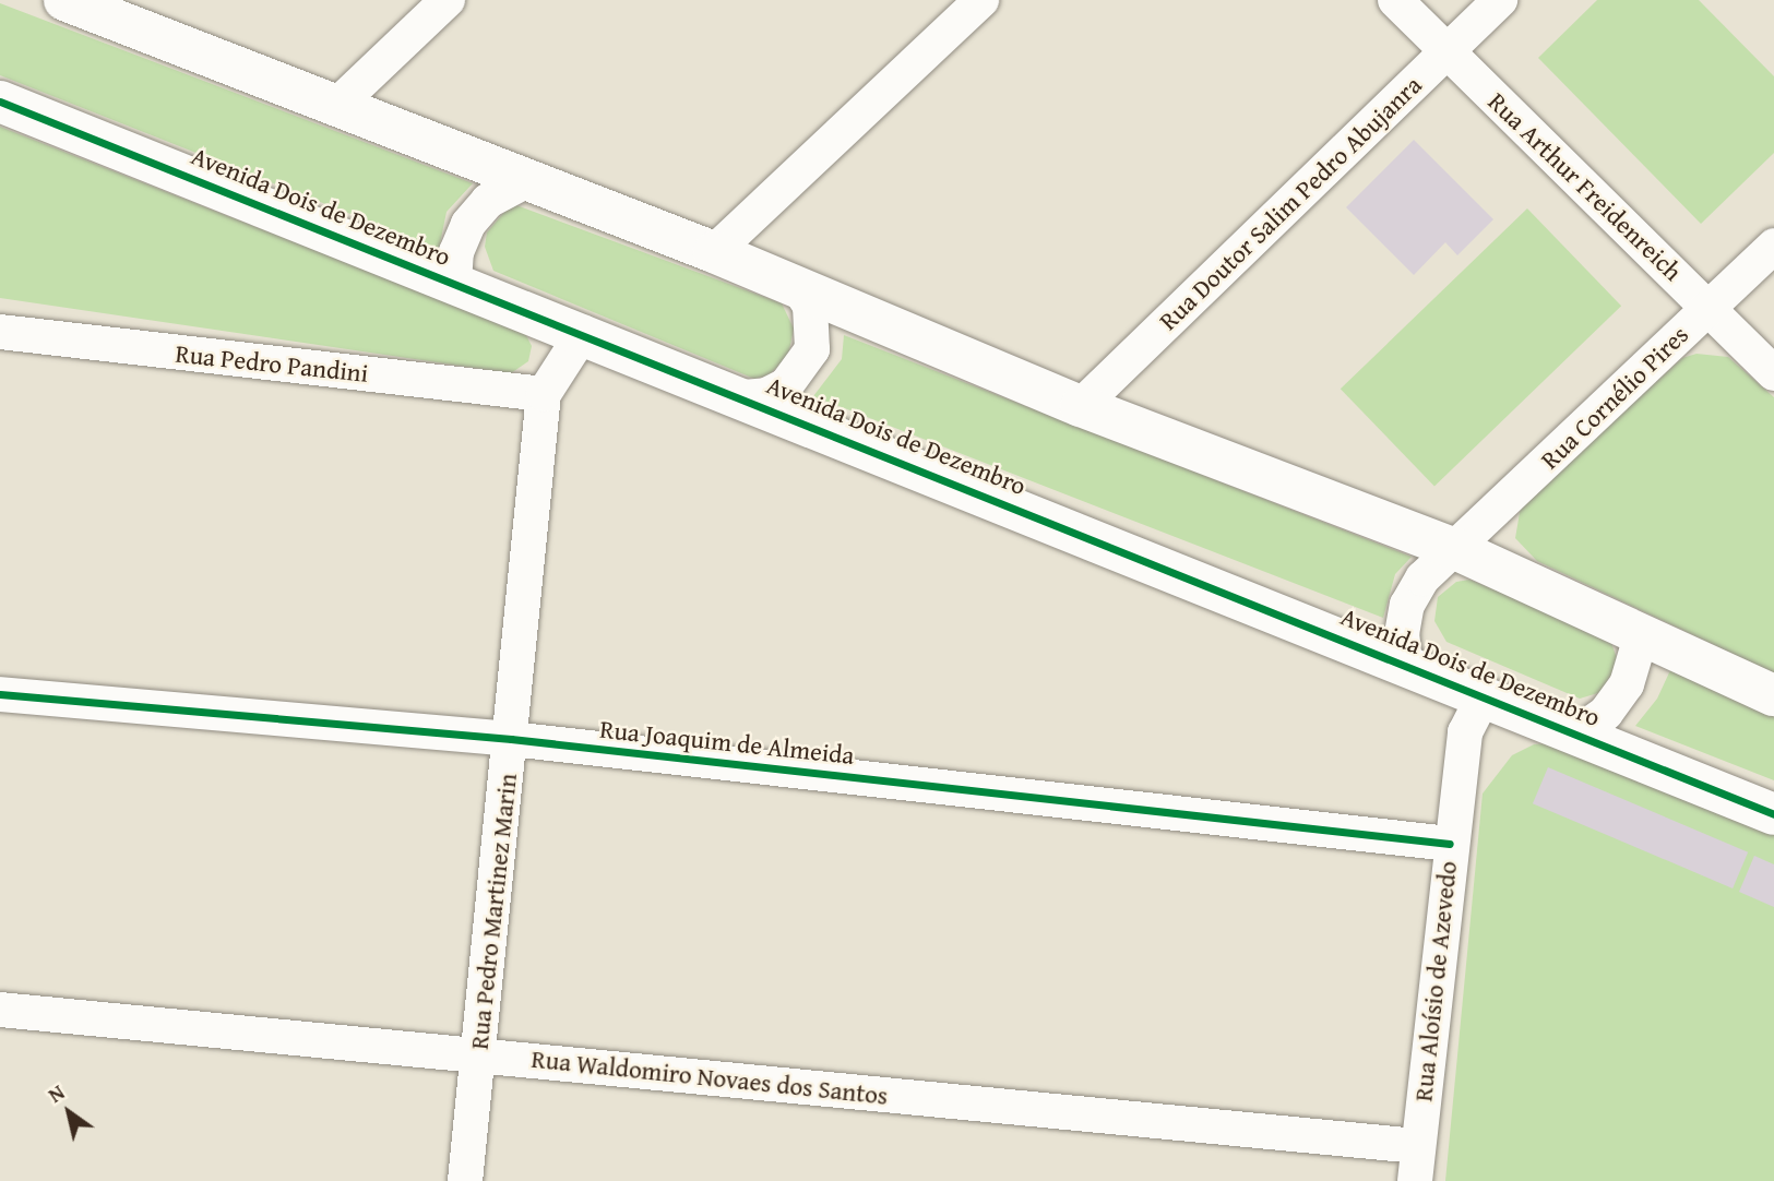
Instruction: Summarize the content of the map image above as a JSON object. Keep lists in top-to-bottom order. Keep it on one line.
{"streets":{"street":["Rua Arthur Freidenreich","Rua Doutor Salim Pedro Abujanra","Avenida Dois de Dezembro","Rua Pedro Pandini","Rua Cornélio Pires","Rua Joaquim de Almeida","Rua Pedro Martinez Marin","Rua Aloísio de Azevedo","Rua Waldomiro Novaes dos Santos"]},"crossings":[["Rua Arthur Freidenreich","Rua Doutor Salim Pedro Abujanra"],["Rua Arthur Freidenreich","Rua Cornélio Pires"],["Avenida Dois de Dezembro","Rua Cornélio Pires"],["Avenida Dois de Dezembro","Rua Pedro Martinez Marin"],["Avenida Dois de Dezembro","Rua Aloísio de Azevedo"],["Rua Pedro Pandini","Rua Pedro Martinez Marin"],["Rua Joaquim de Almeida","Rua Pedro Martinez Marin"],["Rua Joaquim de Almeida","Rua Aloísio de Azevedo"],["Rua Pedro Martinez Marin","Rua Waldomiro Novaes dos Santos"],["Rua Aloísio de Azevedo","Rua Waldomiro Novaes dos Santos"]],"north":"top left"}
